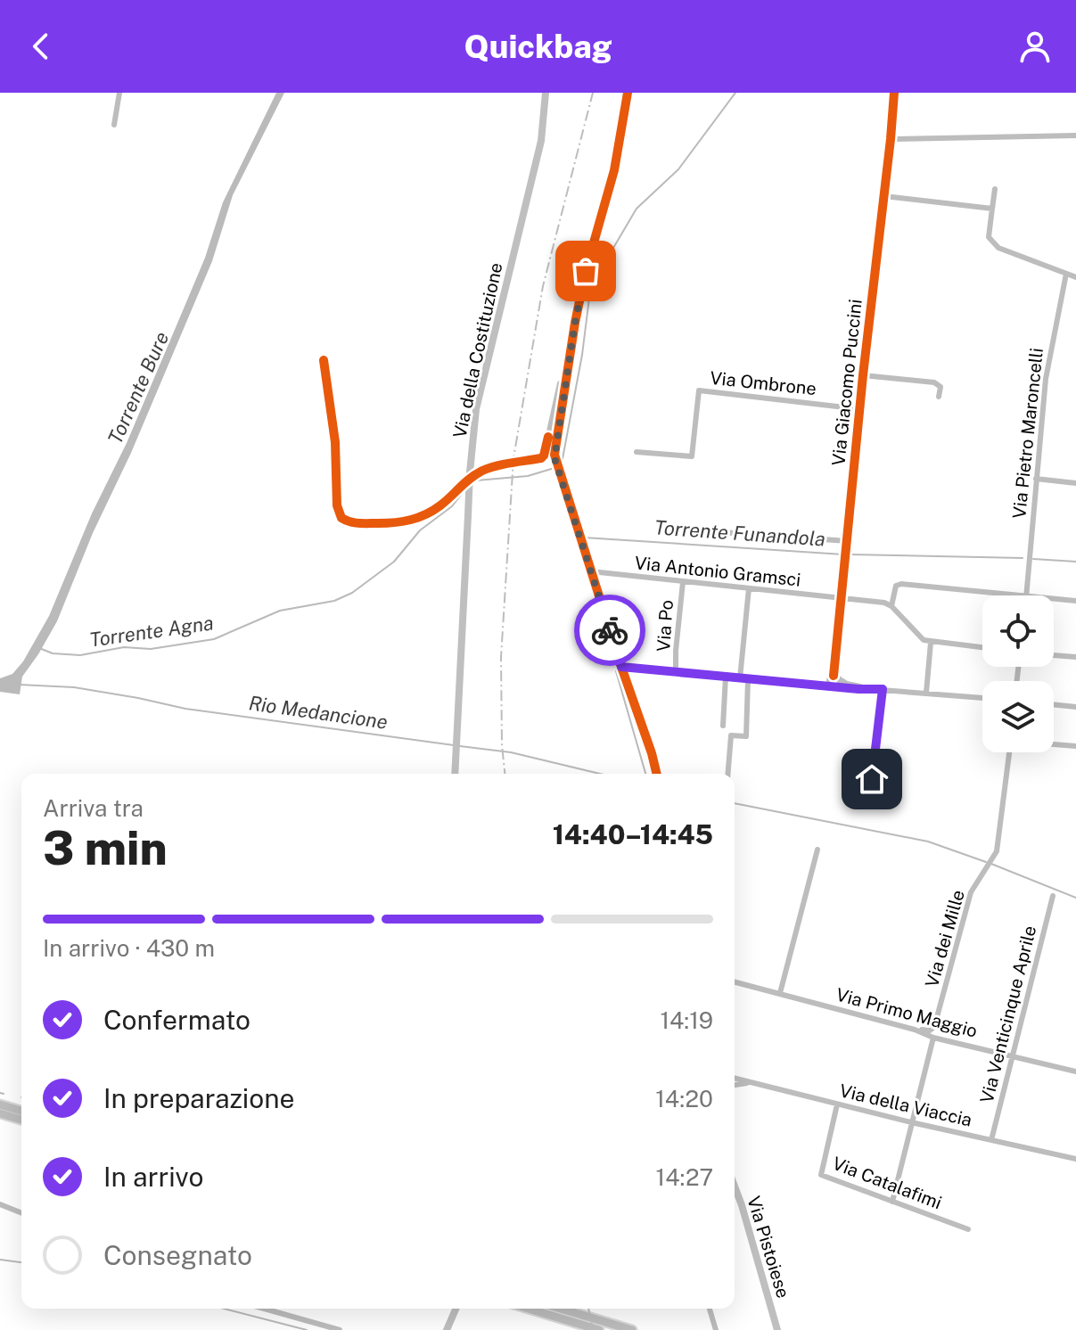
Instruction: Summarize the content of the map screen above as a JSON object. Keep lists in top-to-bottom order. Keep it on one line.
{"streets":{"street":["Via della Costituzione","Via Giacomo Puccini","Via Ombrone","Via Pietro Maroncelli","Via Antonio Gramsci","Via Po","Via dei Mille","Via Primo Maggio","Via Venticinque Aprile","Via della Viaccia","Via Catalafimi","Via Pistoiese"]},"crossings":[["Via Giacomo Puccini","Via Ombrone"],["Via Giacomo Puccini","Via Antonio Gramsci"],["Via Antonio Gramsci","Via Po"],["Via dei Mille","Via Primo Maggio"],["Via Primo Maggio","Via Venticinque Aprile"],["Via Venticinque Aprile","Via della Viaccia"],["Via della Viaccia","Via Catalafimi"]],"water":["Torrente Bure","Torrente Funandola","Torrente Agna","Rio Medancione"],"page":{"header":"Quickbag","heading":["3 min","Arriva tra","14:40–14:45"],"bar":"In arrivo · 430 m","list":[["Confermato","14:19"],["In preparazione","14:20"],["In arrivo","14:27"],"Consegnato"]}}
